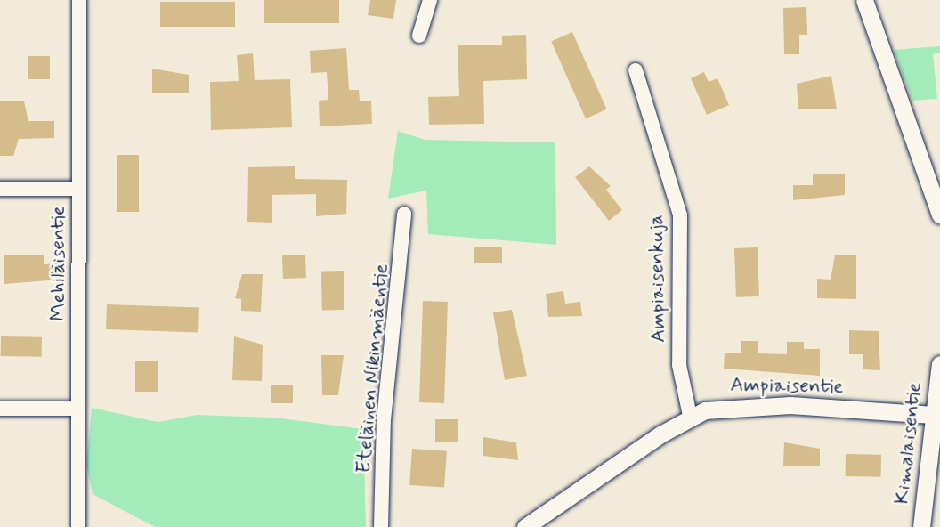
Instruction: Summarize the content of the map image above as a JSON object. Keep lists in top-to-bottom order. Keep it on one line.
{"streets":{"street":["Mehiläisentie","Ampiaisenkuja","Eteläinen Nikinmäentie","Ampiaisentie","Kimalaisentie"]},"crossings":[["Ampiaisenkuja","Ampiaisentie"],["Ampiaisentie","Kimalaisentie"]]}
